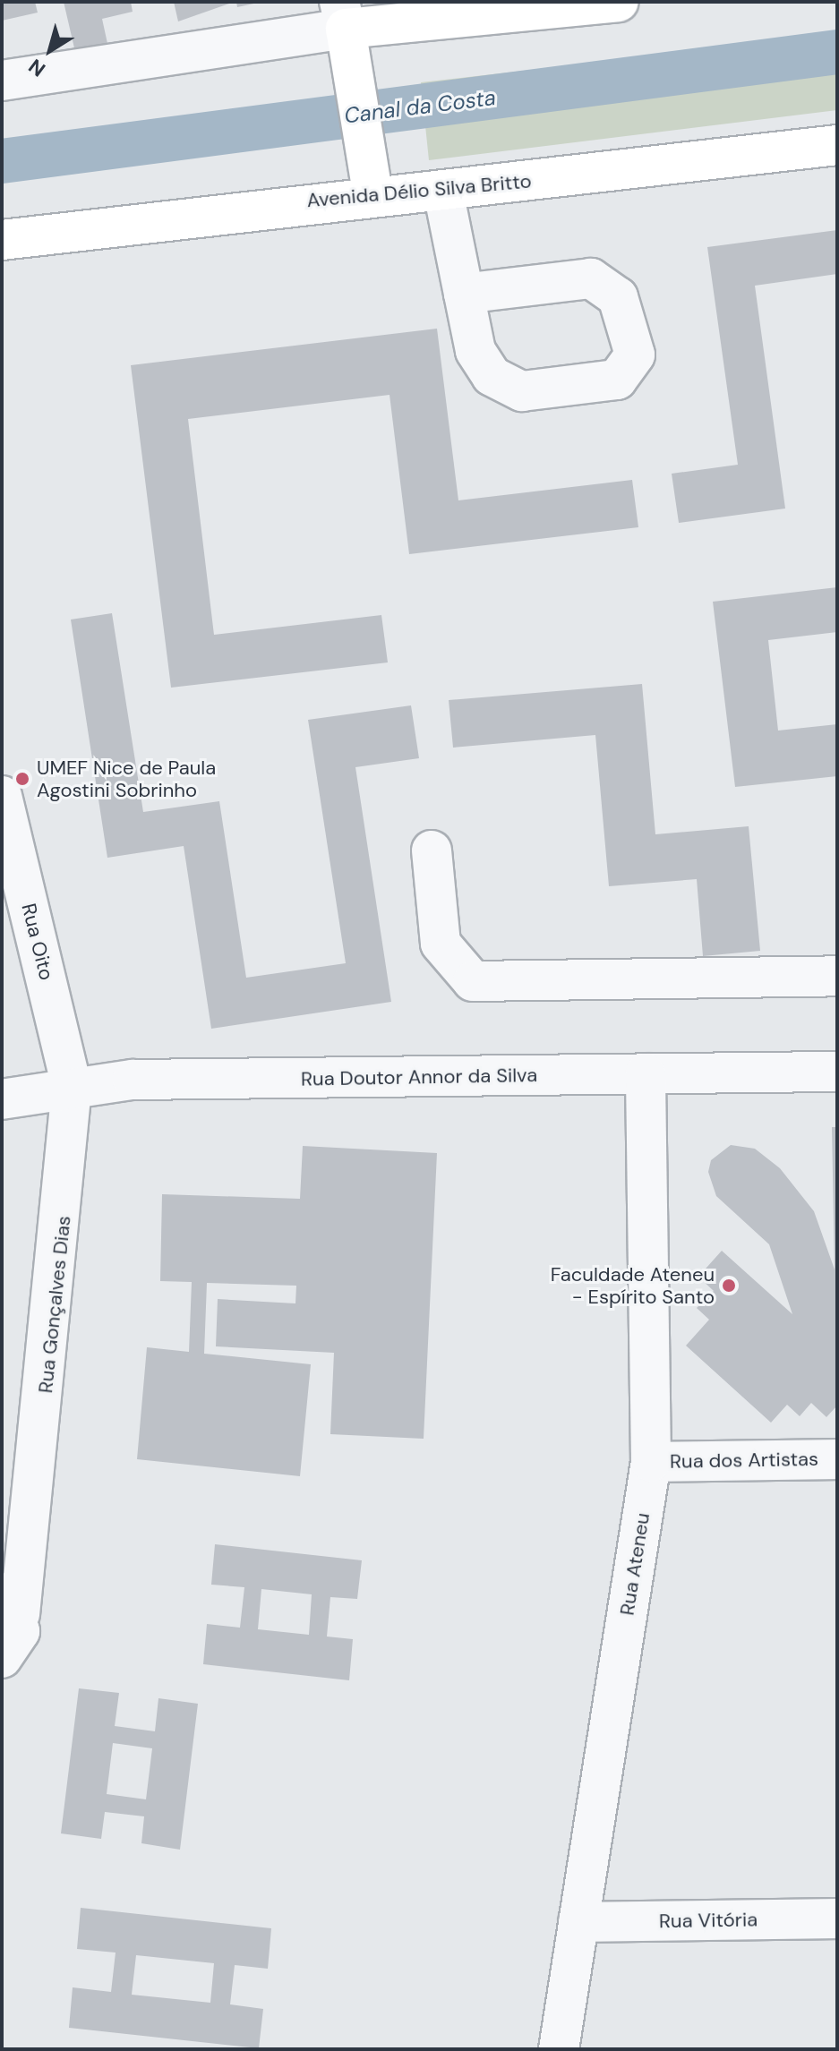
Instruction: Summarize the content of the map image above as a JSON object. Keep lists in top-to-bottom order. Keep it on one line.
{"streets":{"main road":["Avenida Délio Silva Britto"],"street":["Rua Oito","Rua Doutor Annor da Silva","Rua Gonçalves Dias","Rua dos Artistas","Rua Ateneu","Rua Vitória"]},"crossings":[["Rua Oito","Rua Doutor Annor da Silva"],["Rua Oito","Rua Gonçalves Dias"],["Rua Doutor Annor da Silva","Rua Gonçalves Dias"],["Rua Doutor Annor da Silva","Rua Ateneu"],["Rua dos Artistas","Rua Ateneu"],["Rua Ateneu","Rua Vitória"]],"water":["Canal da Costa"],"places":["UMEF Nice de Paula Agostini Sobrinho","Faculdade Ateneu - Espírito Santo"],"north":"bottom left"}
